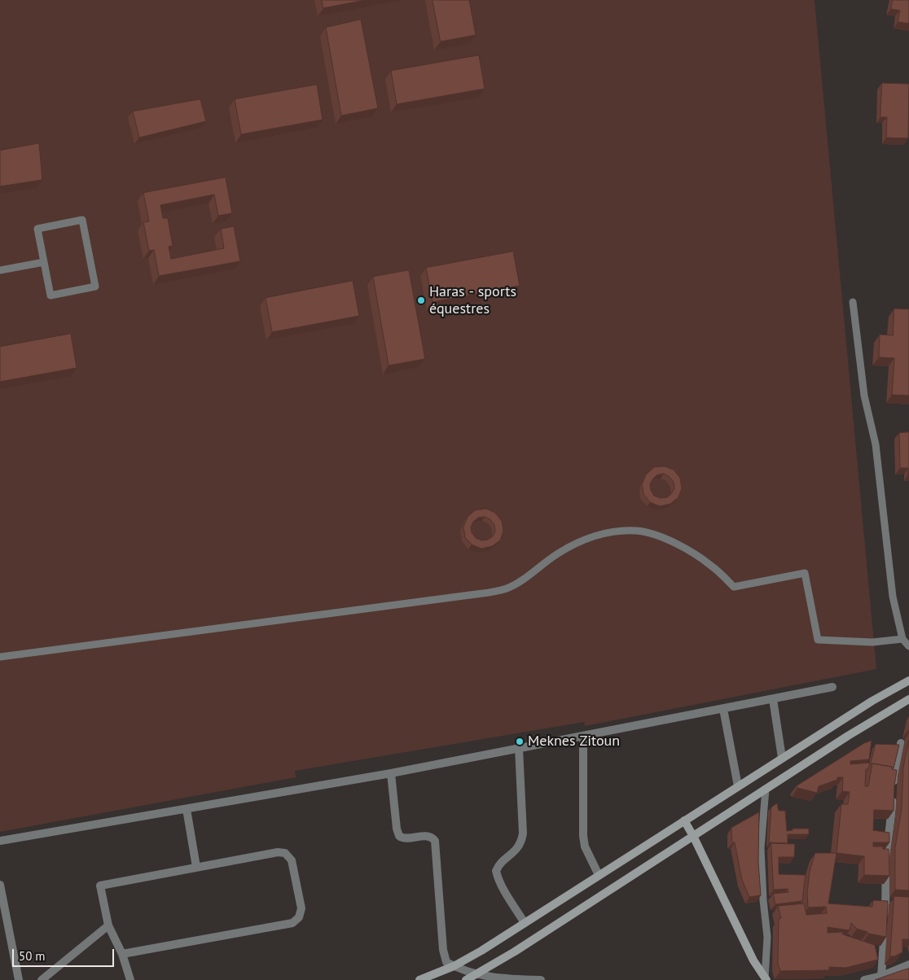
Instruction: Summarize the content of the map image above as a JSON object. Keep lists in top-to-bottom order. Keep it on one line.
{"places":["Haras - sports équestres","Meknes Zitoun"],"scale_bar":"50 m"}
